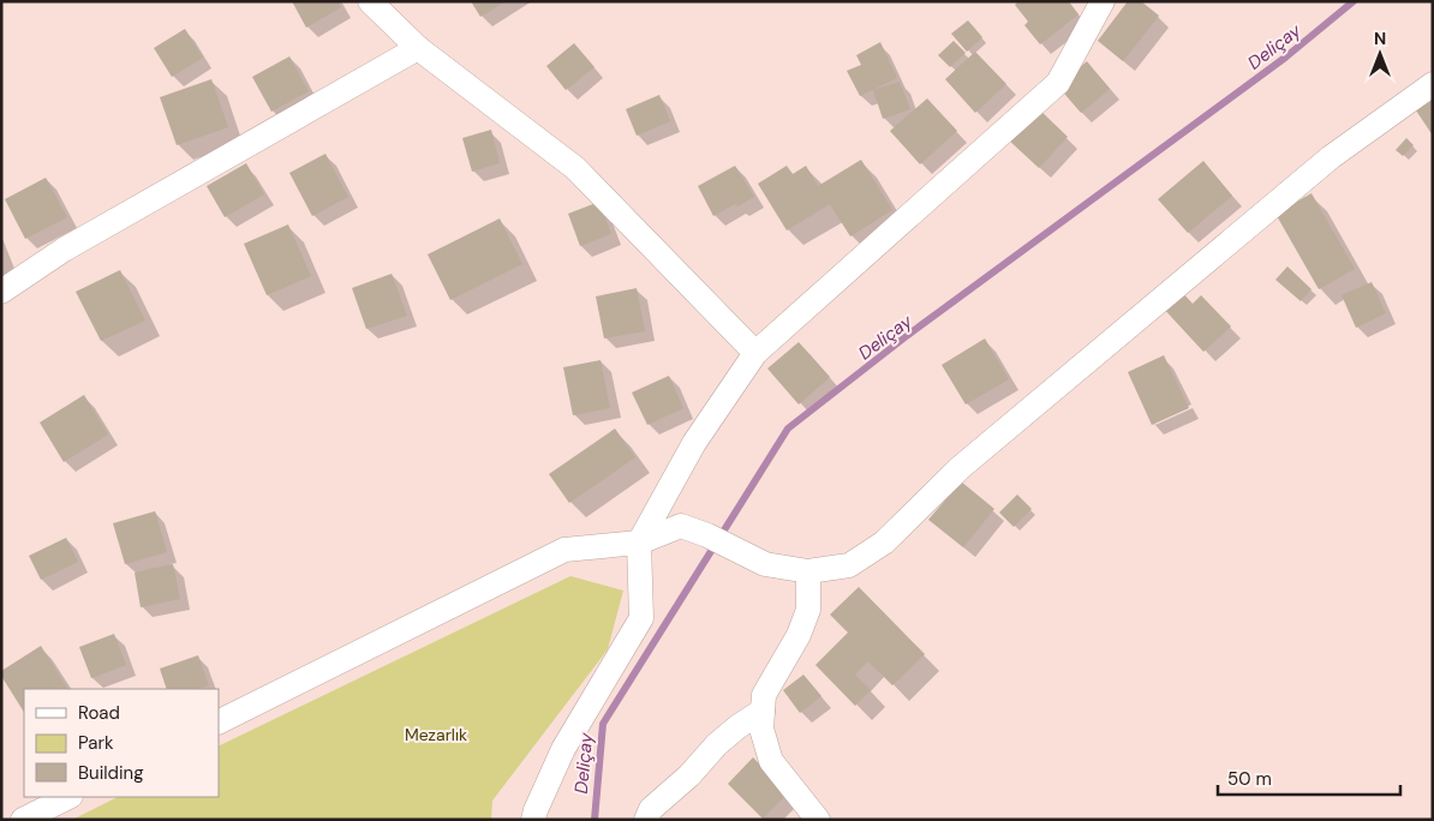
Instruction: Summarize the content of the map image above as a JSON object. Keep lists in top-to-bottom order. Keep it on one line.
{"water":["Deliçay"],"parks":["Mezarlık"],"legend":["Road","Park","Building"],"scale_bar":"50 m","north":"top"}
